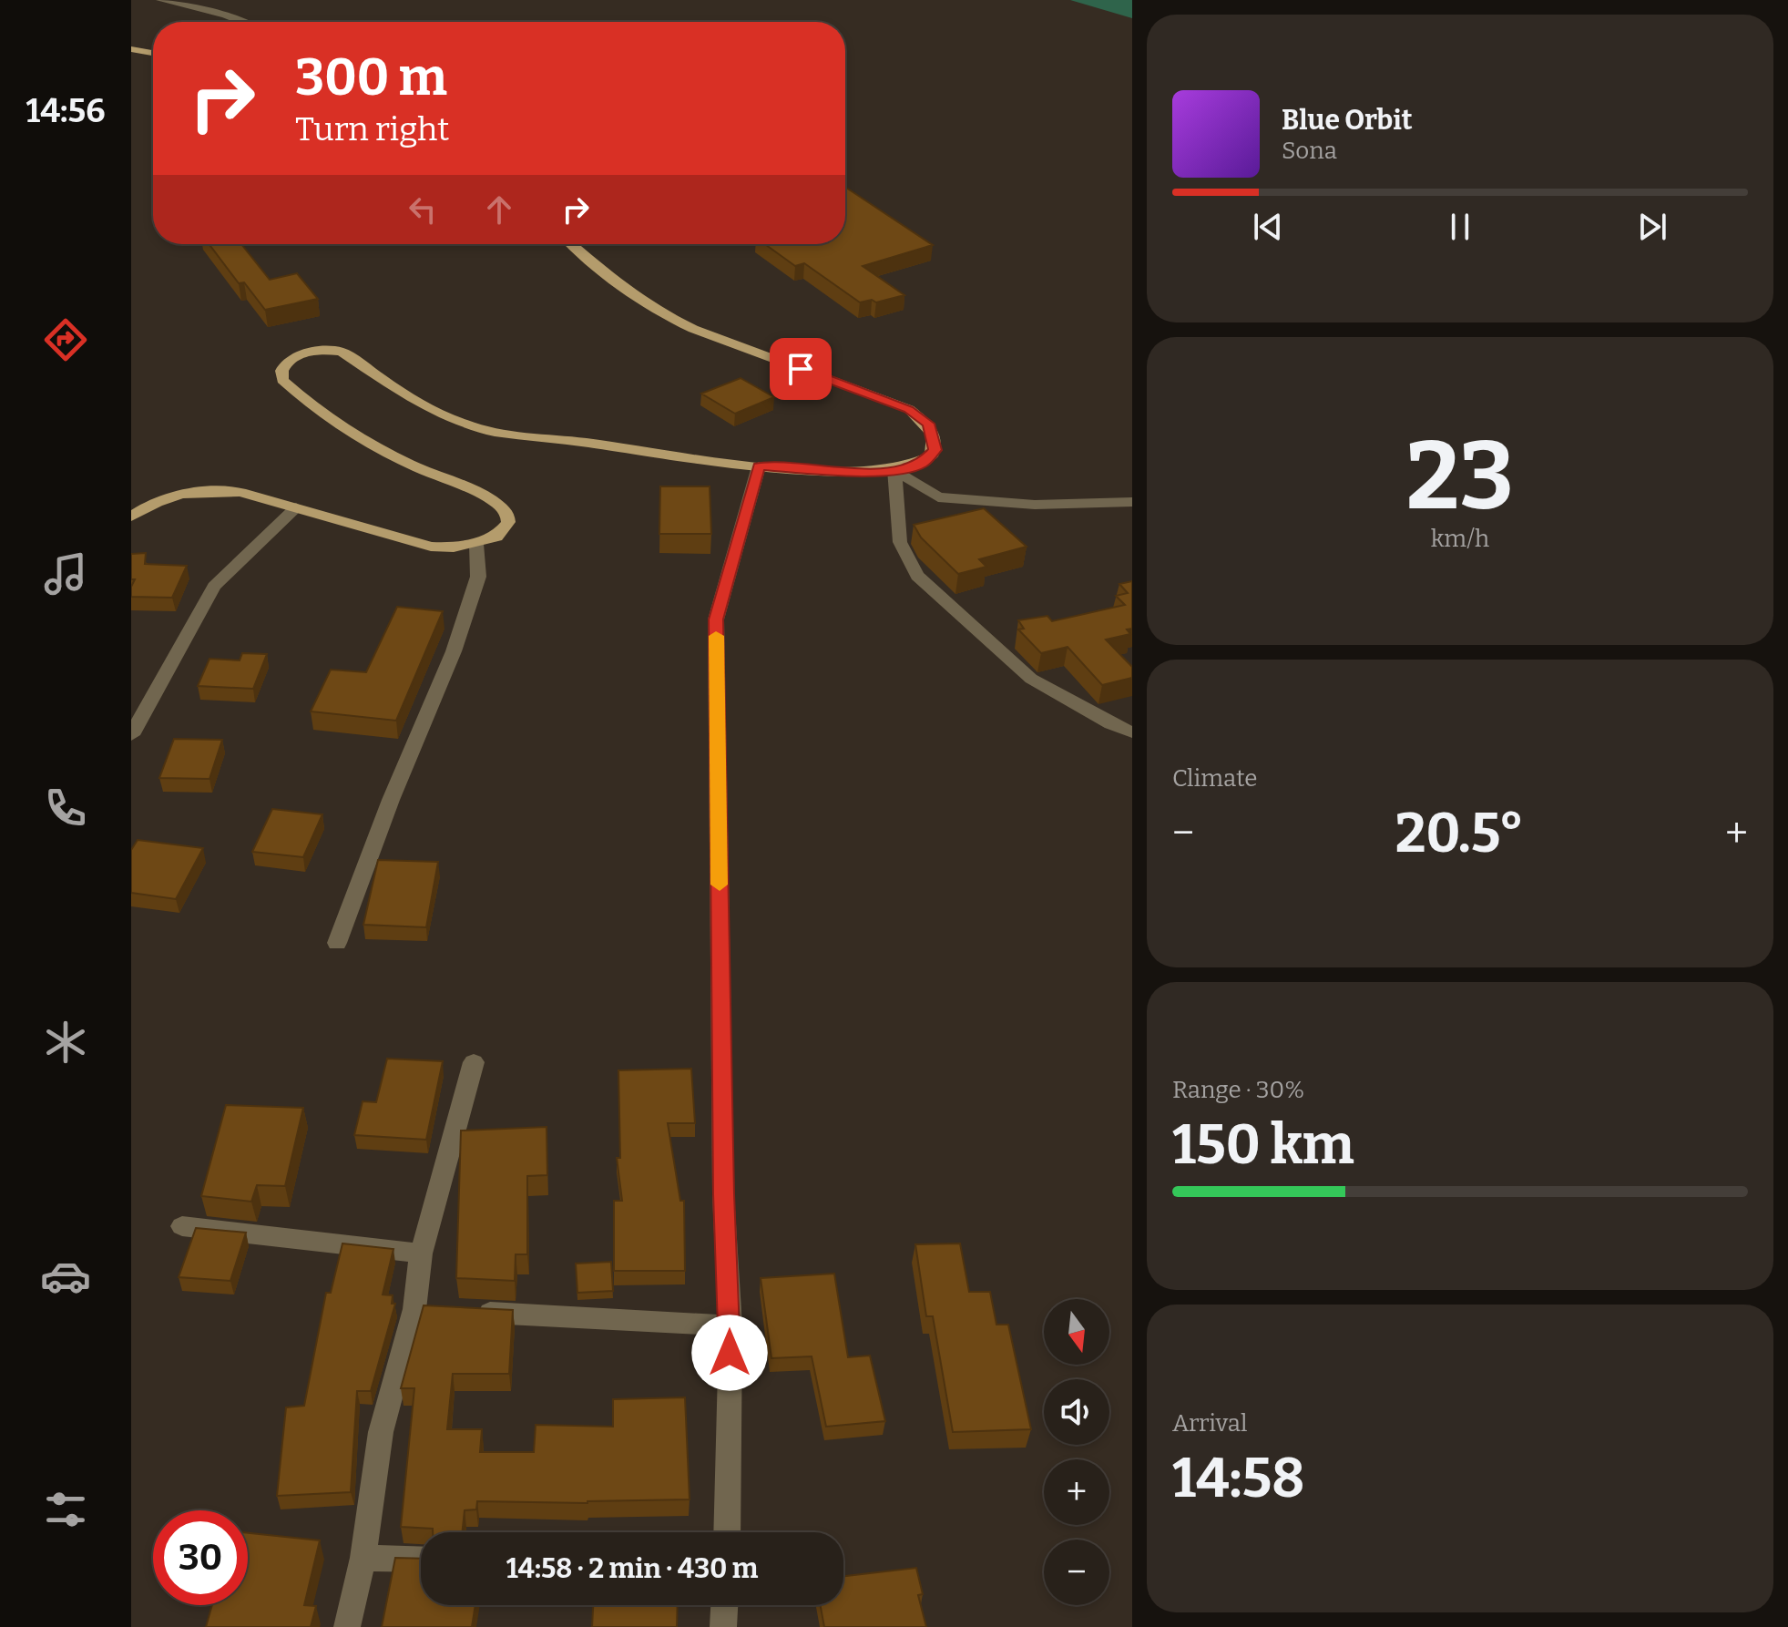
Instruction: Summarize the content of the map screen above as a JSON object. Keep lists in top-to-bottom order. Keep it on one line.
{"north":"bottom","page":{"tabs":"14:56","turn":["300 m","Turn right"],"song":["Blue Orbit","Sona"],"tile":[["23","km/h"],"Climate",["Range · 30%","150 km"],["Arrival","14:58"]],"heat":["−","20.5°","+"],"map_buttons":["+","−"],"limit":"30","trip":"14:58 · 2 min · 430 m"}}
